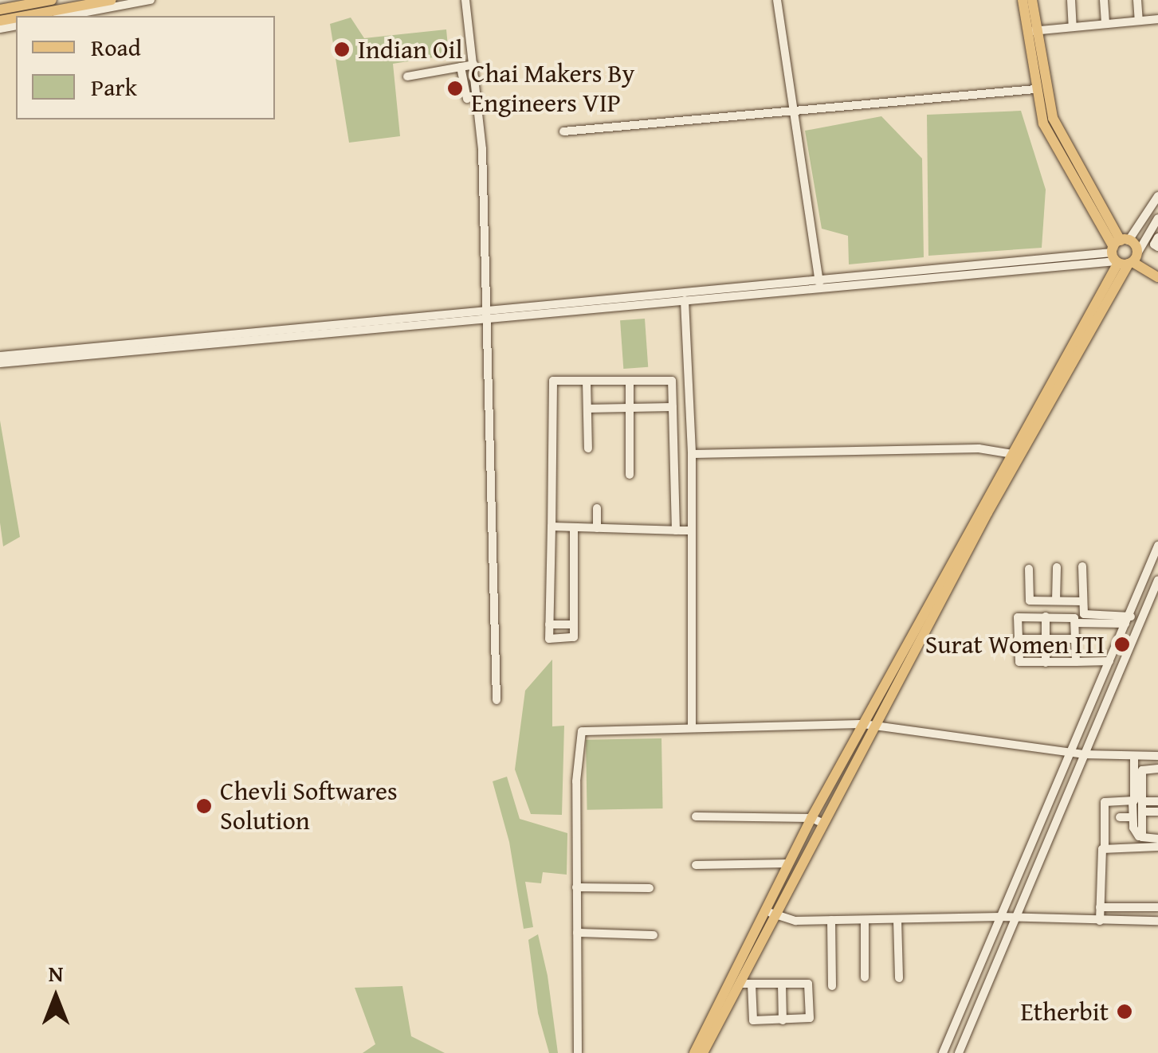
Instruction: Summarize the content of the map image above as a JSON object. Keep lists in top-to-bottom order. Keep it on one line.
{"places":["Indian Oil","Chai Makers By Engineers VIP","Surat Women ITI","Chevli Softwares Solution","Etherbit"],"legend":["Road","Park"],"north":"top"}
